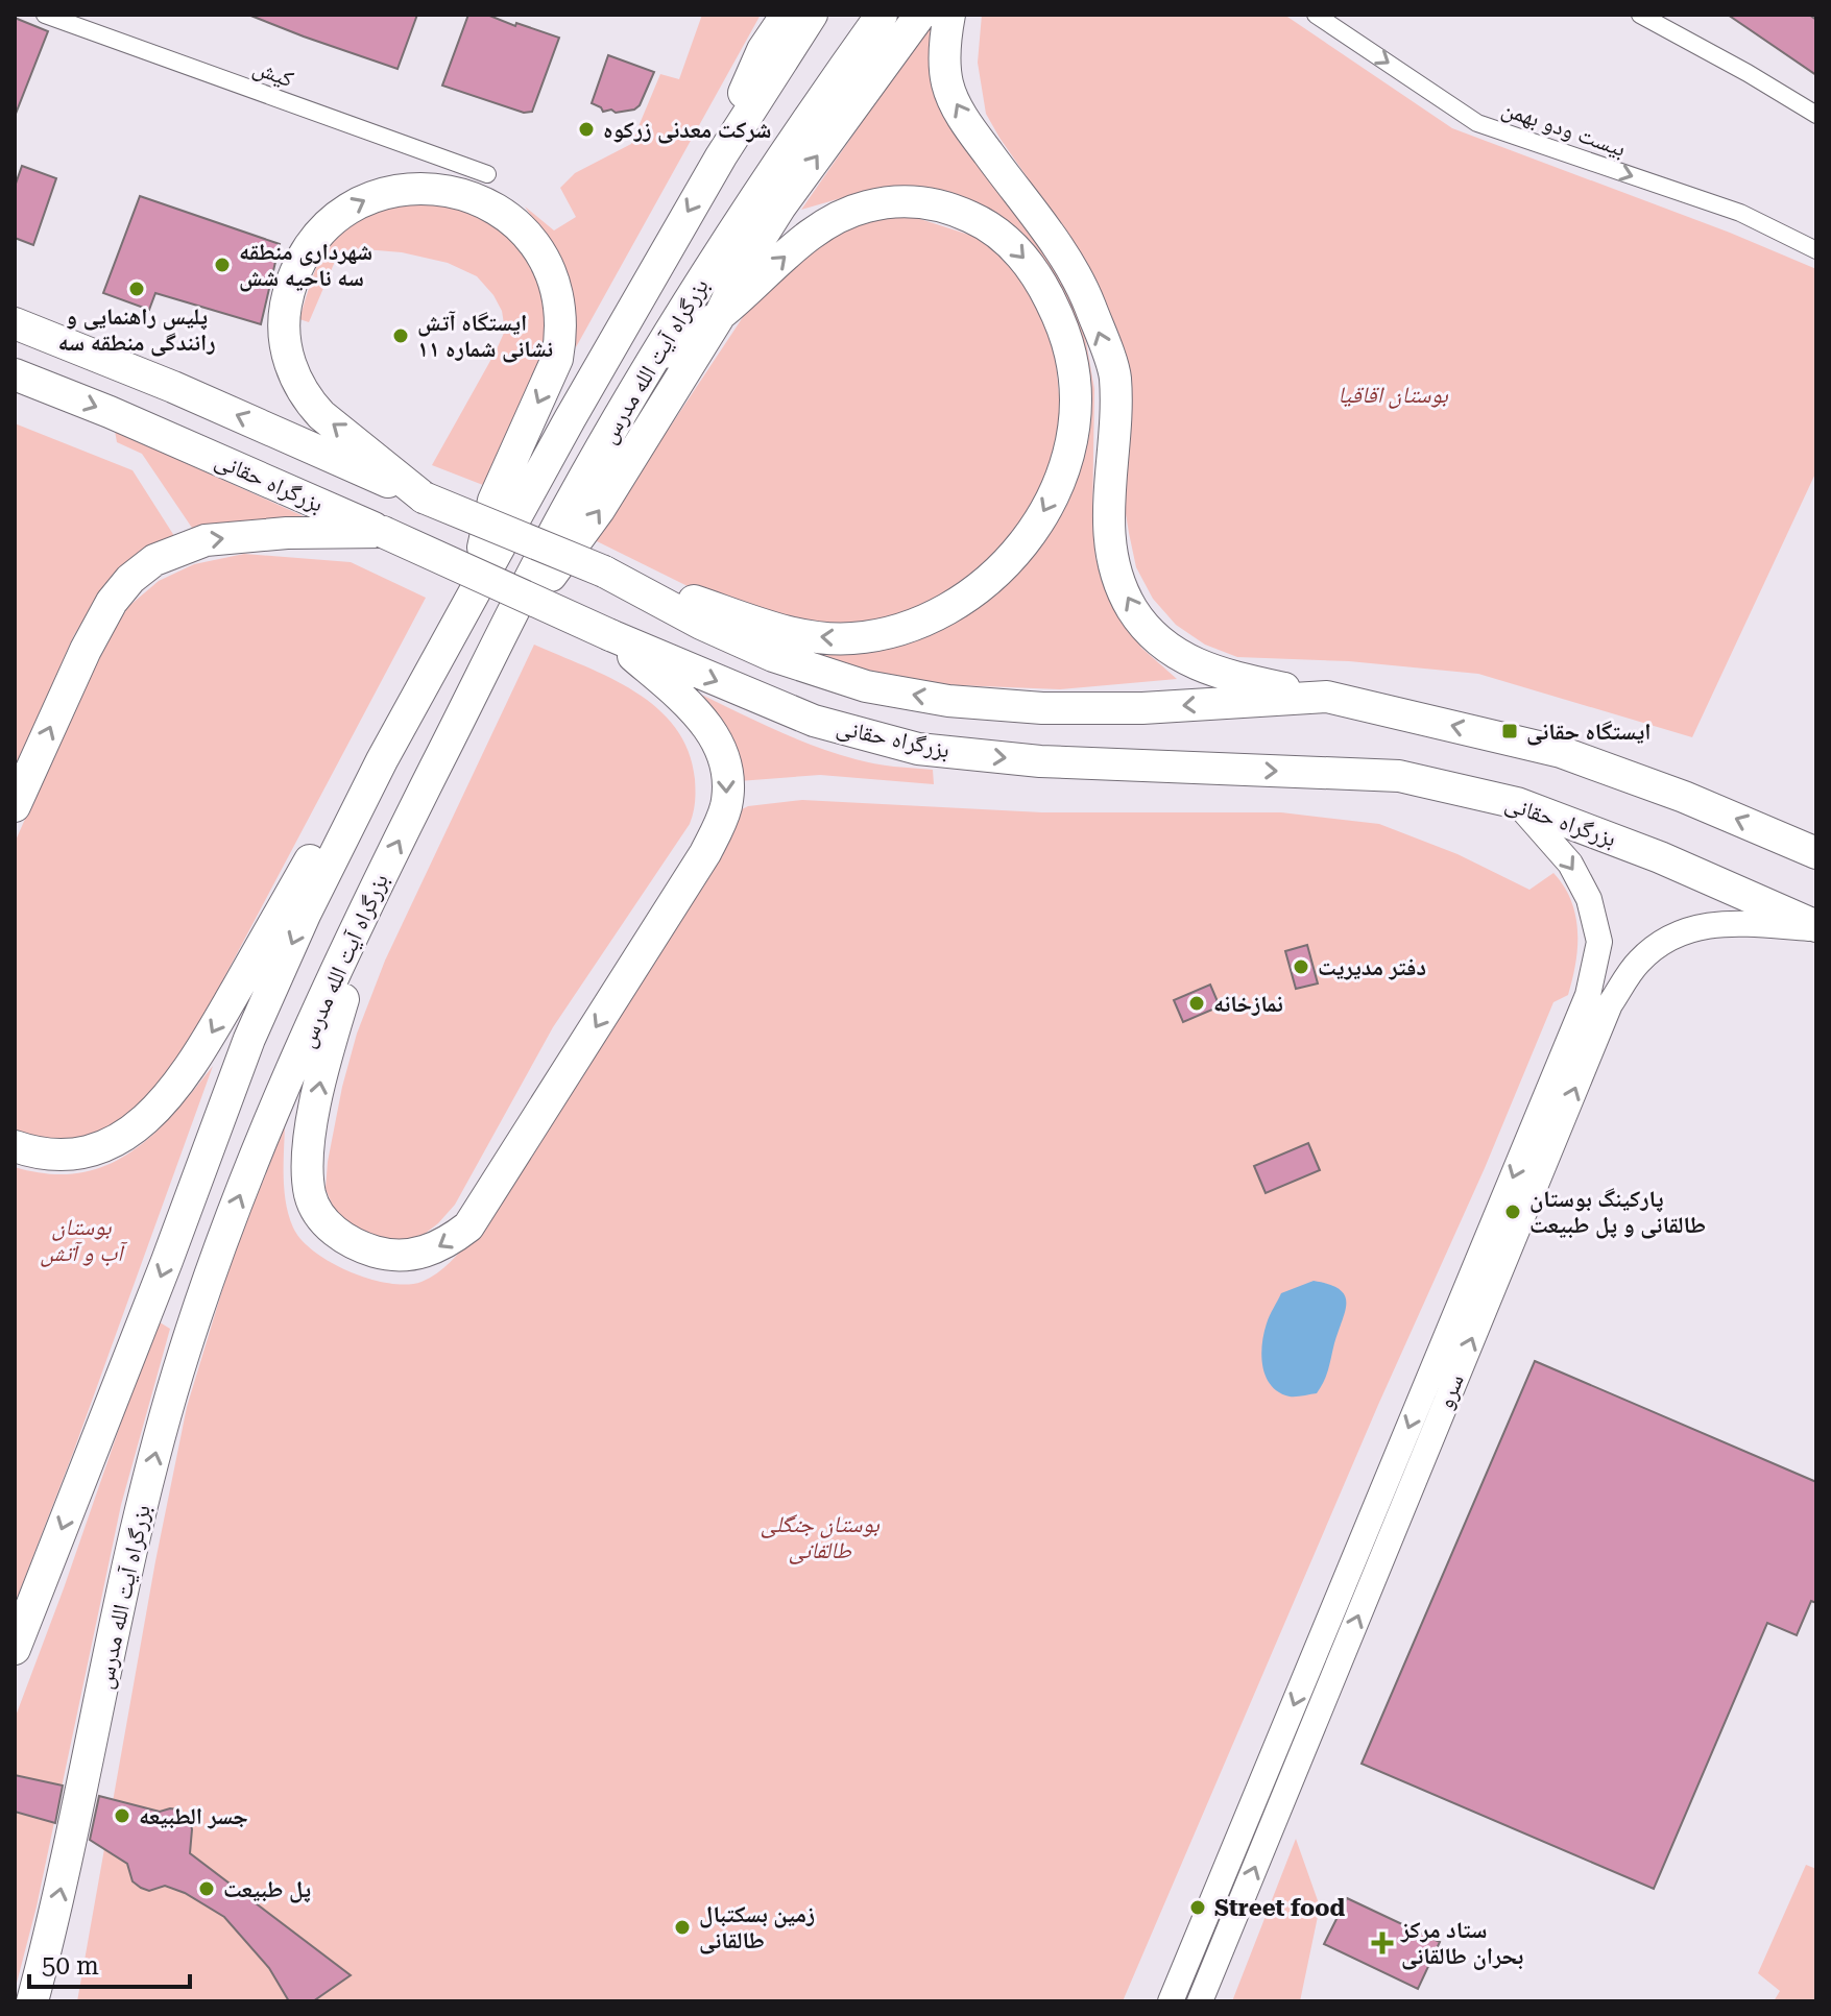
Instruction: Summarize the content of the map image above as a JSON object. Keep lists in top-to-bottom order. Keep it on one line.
{"streets":{"highway":["بزرگراه آیت الله مدرس","بزرگراه حقانی"],"street":["کیش","بیست ودو بهمن","سرو"]},"crossings":[["بزرگراه حقانی","سرو"]],"parks":["بوستان اقاقیا","بوستان آب و آتش","بوستان جنگلی طالقانی"],"places":{"other":["شرکت معدنی زرکوه","شهرداری منطقه سه ناحیه شش","پلیس راهنمایی و رانندگی منطقه سه","ایستگاه آتش نشانی شماره ۱۱","دفتر مدیریت","نمازخانه","پارکینگ بوستان طالقانی و پل طبیعت","جسر الطبيعه","پل طبیعت","Street food","زمین بسکتبال طالقانی"],"transit":["ایستگاه حقانی"],"health":["ستاد مرکز بحران طالقانی"]},"scale_bar":"50 m"}
